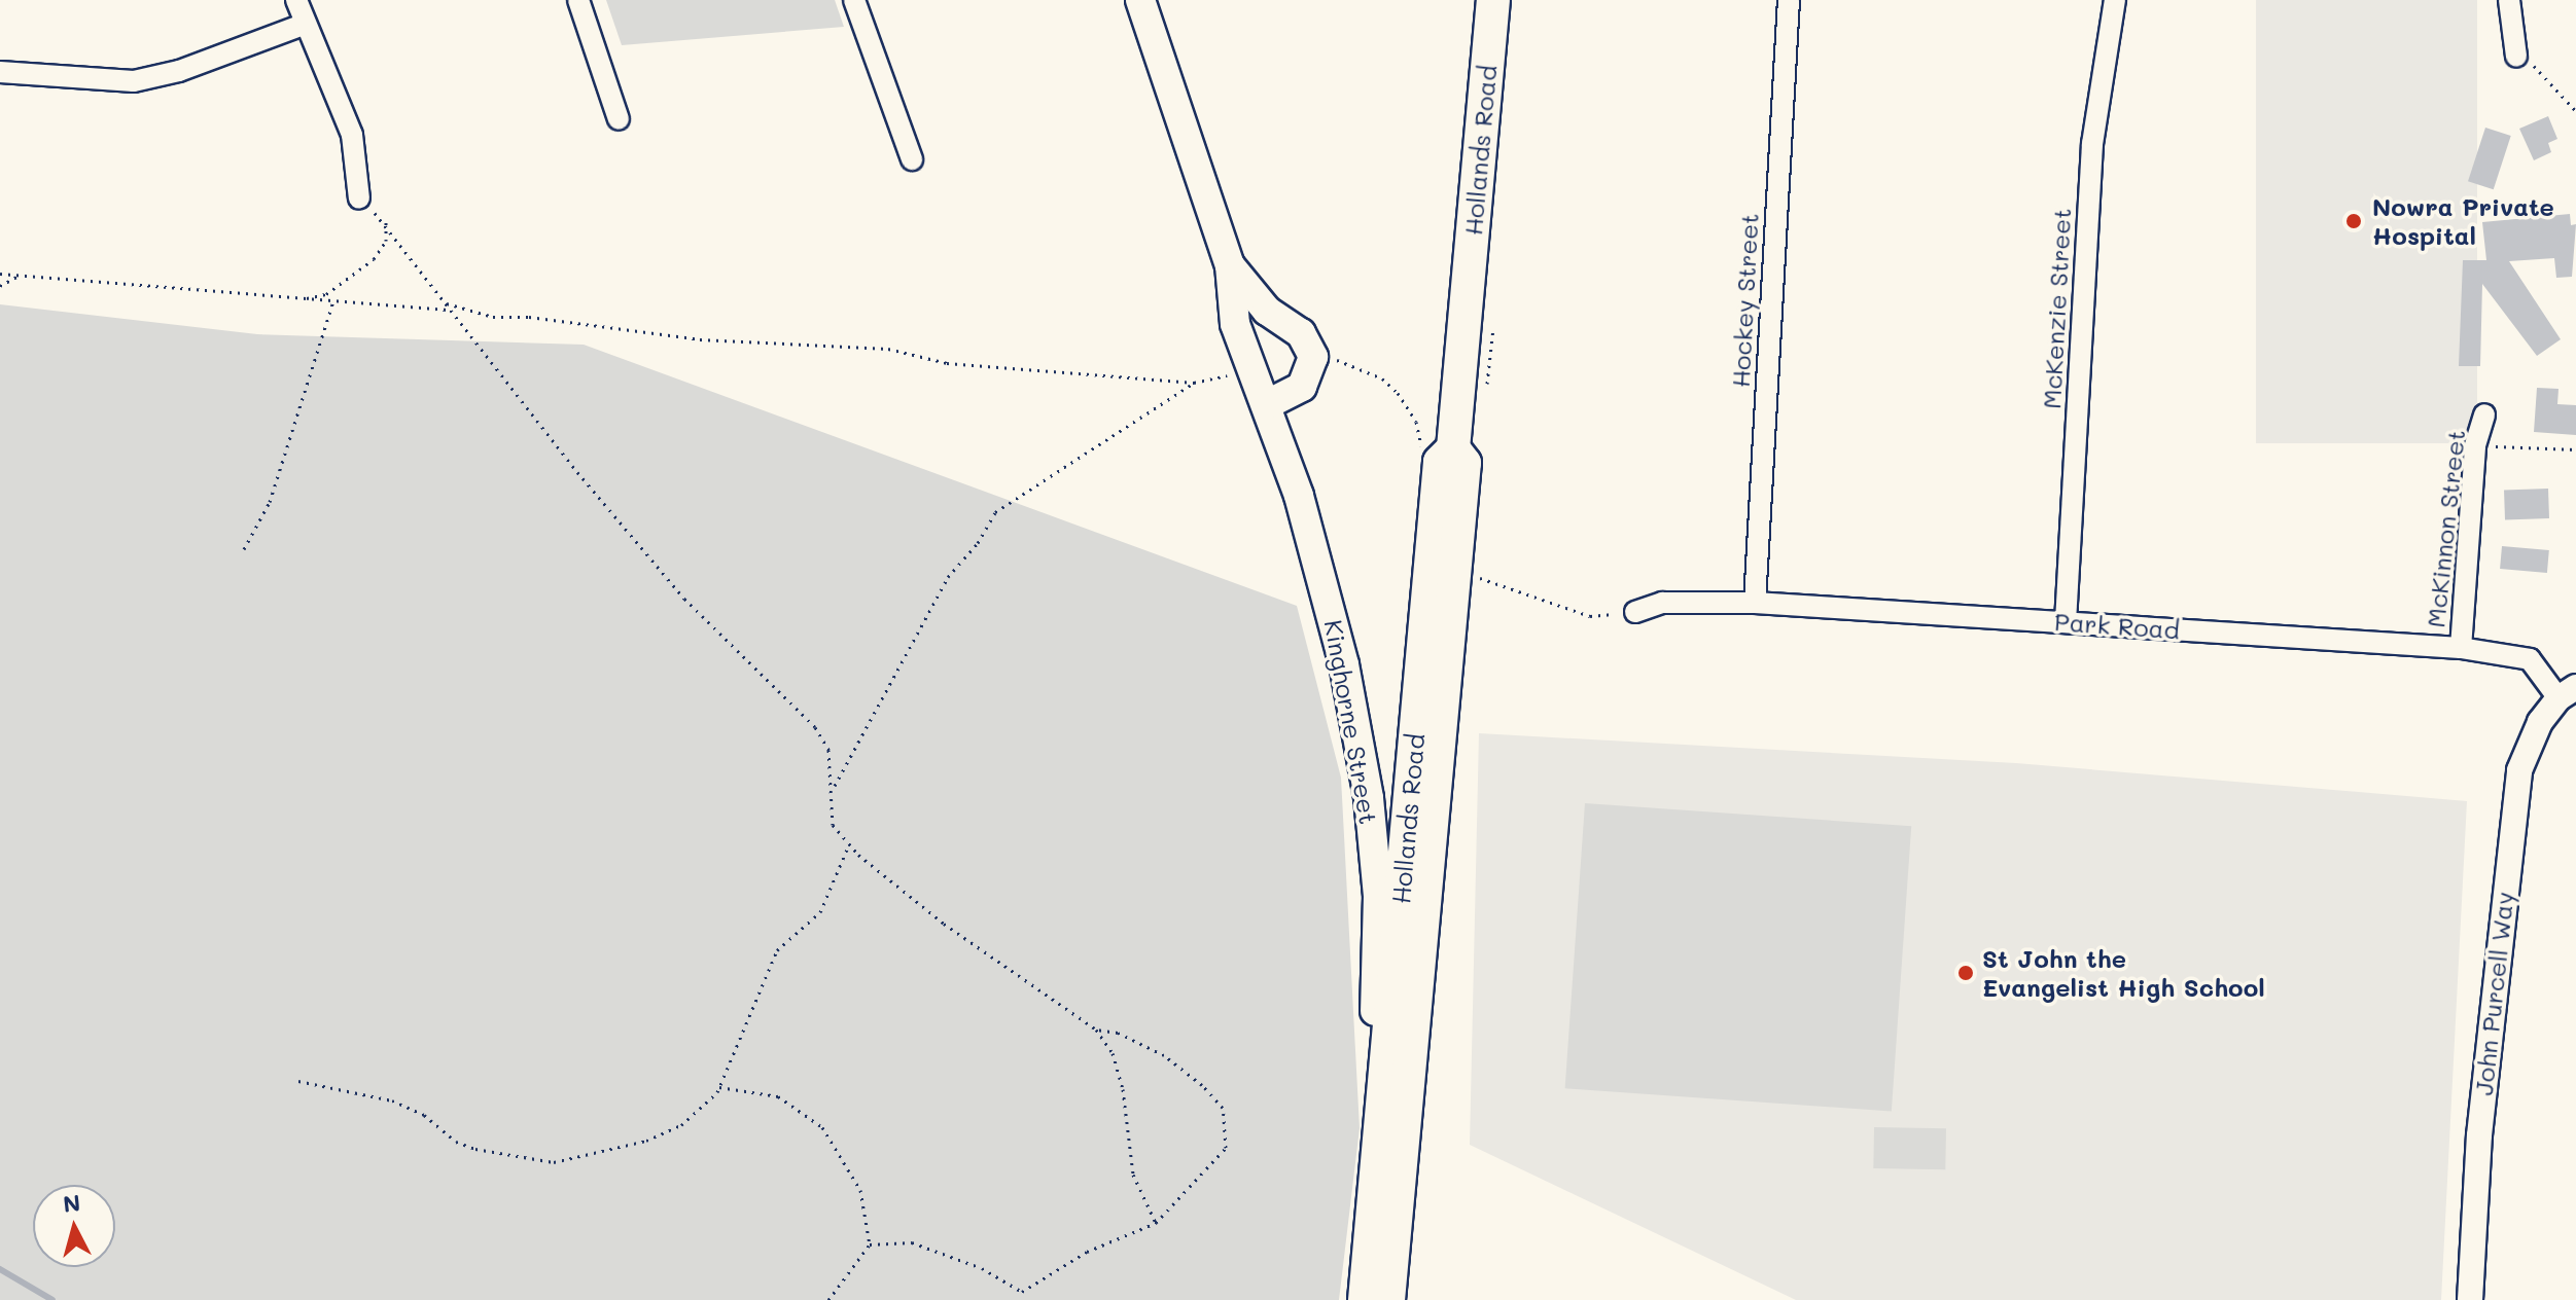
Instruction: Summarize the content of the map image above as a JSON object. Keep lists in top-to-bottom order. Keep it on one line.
{"streets":{"highway":["Hollands Road"],"main road":["Kinghorne Street"],"street":["Hockey Street","McKenzie Street","McKinnon Street","Park Road","John Purcell Way"]},"crossings":[["Hollands Road","Kinghorne Street"],["Hockey Street","Park Road"],["McKenzie Street","Park Road"],["McKinnon Street","Park Road"],["Park Road","John Purcell Way"]],"places":["Nowra Private Hospital","St John the Evangelist High School"],"north":"top"}
